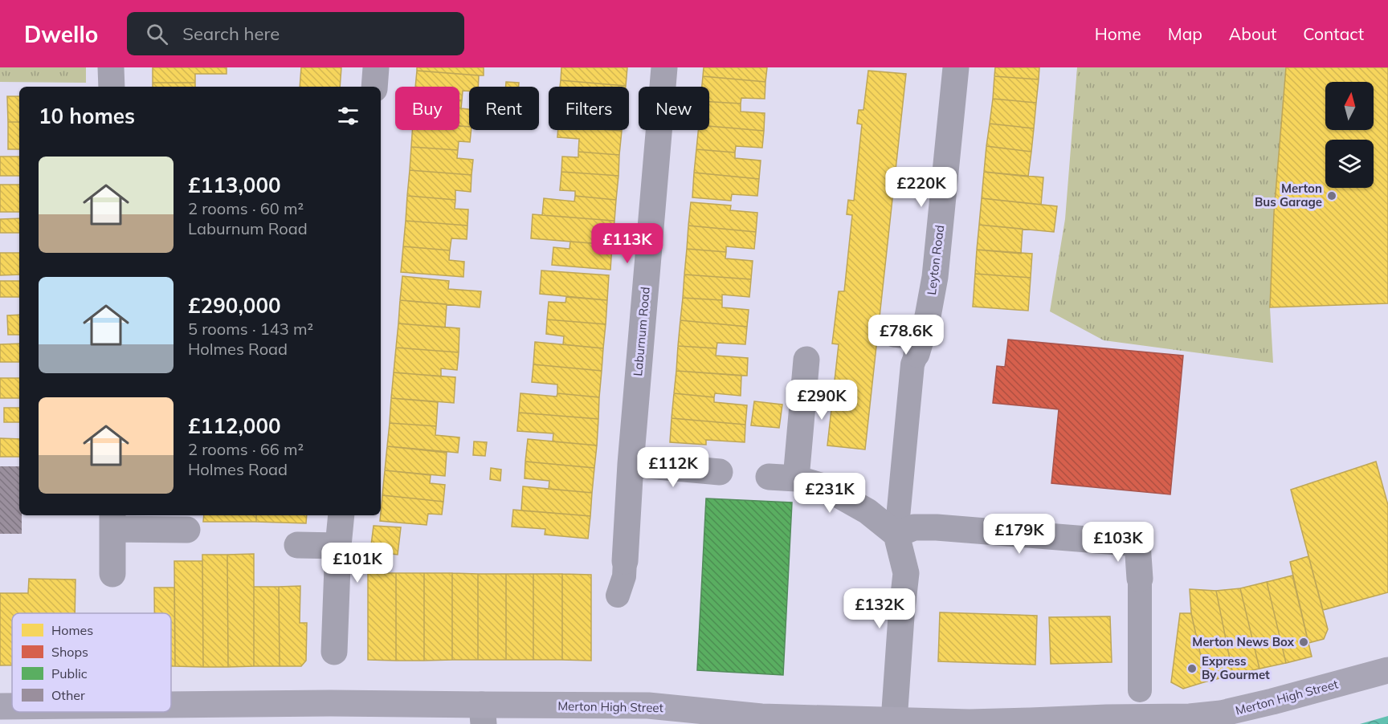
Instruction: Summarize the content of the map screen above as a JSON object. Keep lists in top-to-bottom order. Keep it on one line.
{"streets":{"main road":["Merton High Street"],"street":["Leyton Road","Laburnum Road"]},"places":["Merton Bus Garage","Merton News Box","Express By Gourmet"],"legend":["Homes","Shops","Public","Other"],"north":"top","page":{"header":"Dwello","search":"Search here","nav":["Home","Map","About","Contact"],"chip":["Buy","Rent","Filters","New"],"heading":"10 homes","list":[{"name":"£113,000","note":"2 rooms · 60 m² · Laburnum Road"},{"name":"£290,000","note":"5 rooms · 143 m² · Holmes Road"},{"name":"£112,000","note":"2 rooms · 66 m² · Holmes Road"}],"price":["£220K","£113K","£78.6K","£290K","£112K","£231K","£179K","£103K","£101K","£132K"]}}
